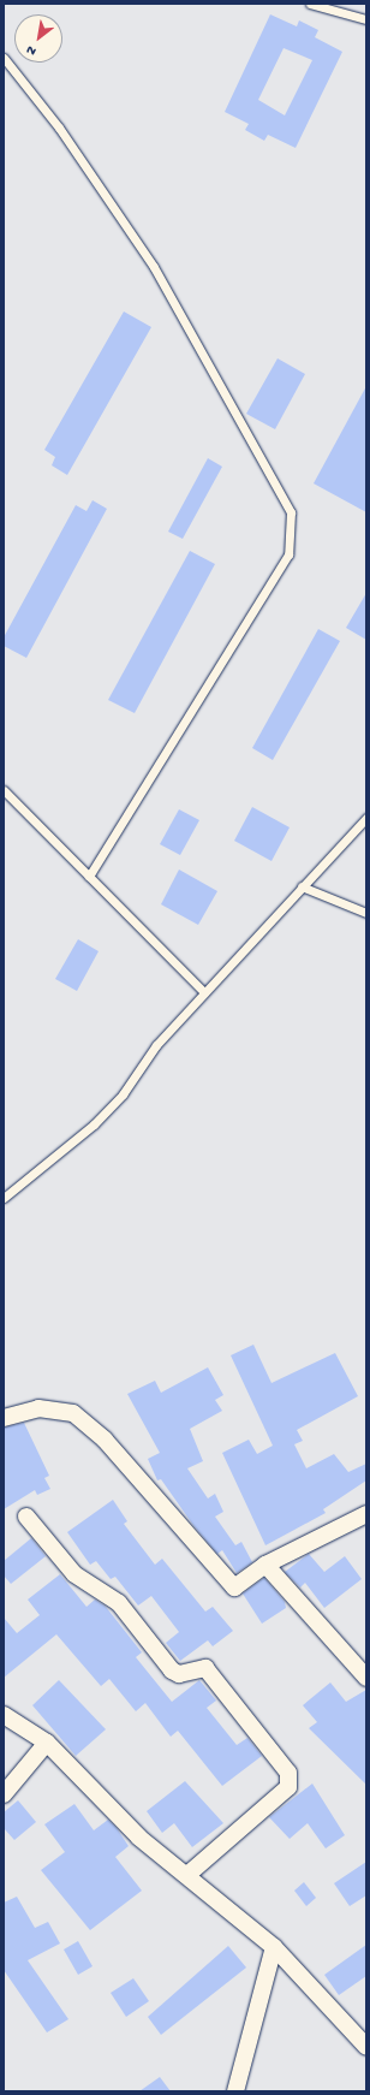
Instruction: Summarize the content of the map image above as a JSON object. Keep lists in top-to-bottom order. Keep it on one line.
{"north":"bottom left"}
